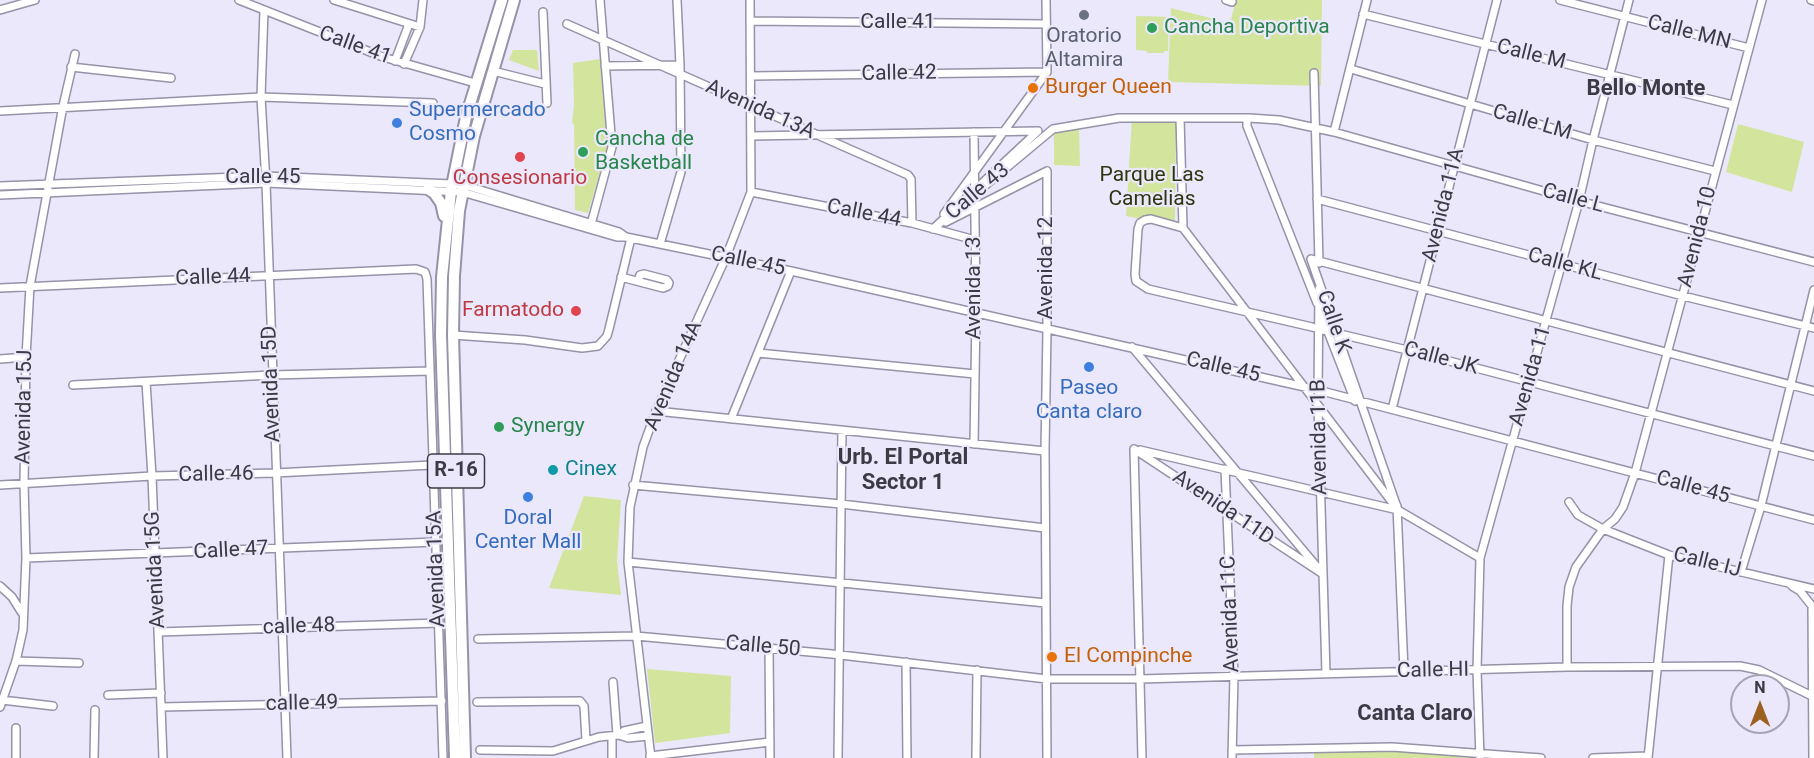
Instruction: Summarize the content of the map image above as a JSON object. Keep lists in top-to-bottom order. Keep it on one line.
{"streets":{"main road":["R-16"],"street":["Calle 41","Calle MN","Calle M","Calle 42","Avenida 13A","Calle LM","Calle 45","Calle 43","Calle L","Avenida 11A","Calle 44","Avenida 10","Calle KL","Avenida 12","Avenida 13","Calle K","Calle JK","Avenida 14A","Avenida 11","Avenida 15D","Avenida 15J","Avenida 11B","Calle 46","Avenida 11D","Calle 47","Calle IJ","Avenida 15A","Avenida 15G","Avenida 11C","calle 48","Calle 50","Calle HI","calle 49"]},"crossings":[["Calle 41","Avenida 14A"],["Calle 41","Avenida 15D"],["Calle 41","R-16"],["Calle MN","Avenida 10"],["Calle MN","Avenida 11"],["Calle M","Avenida 11A"],["Calle M","Avenida 10"],["Calle M","Avenida 11"],["Calle 42","Avenida 14A"],["Avenida 13A","Calle 44"],["Calle LM","Avenida 11A"],["Calle LM","Avenida 10"],["Calle LM","Avenida 11"],["Calle 45","Avenida 11A"],["Calle 45","Avenida 10"],["Calle 45","Avenida 12"],["Calle 45","Avenida 13"],["Calle 45","Avenida 14A"],["Calle 45","Avenida 11"],["Calle 45","Avenida 15D"],["Calle 45","Avenida 15J"],["Calle 45","Avenida 11B"],["Calle 45","R-16"],["Calle 45","Avenida 11D"],["Calle 43","Calle L"],["Calle 43","Calle 44"],["Calle 43","Avenida 12"],["Calle 43","Avenida 13"],["Calle 43","Avenida 14A"],["Calle 43","Avenida 11B"],["Calle L","Avenida 11A"],["Calle L","Avenida 10"],["Calle L","Avenida 11"],["Avenida 11A","Calle KL"],["Avenida 11A","Calle K"],["Avenida 11A","Calle JK"],["Calle 44","Avenida 12"],["Calle 44","Avenida 13"],["Calle 44","Avenida 14A"],["Calle 44","Avenida 15D"],["Calle 44","Avenida 15J"],["Calle 44","Avenida 15A"],["Avenida 10","Calle KL"],["Avenida 10","Calle K"],["Avenida 10","Calle JK"],["Avenida 10","Calle IJ"],["Avenida 10","Calle HI"],["Calle KL","Avenida 11"],["Calle KL","Avenida 11B"],["Avenida 12","Calle 50"],["Avenida 12","Calle HI"],["Calle K","Avenida 11"],["Calle K","Avenida 11B"],["Calle JK","Avenida 11"],["Calle JK","Avenida 11B"],["Avenida 14A","Calle 50"],["Avenida 11","Calle HI"],["Avenida 15D","Calle 46"],["Avenida 15D","Calle 47"],["Avenida 15D","calle 48"],["Avenida 15D","calle 49"],["Avenida 15J","Calle 46"],["Avenida 15J","Calle 47"],["Avenida 11B","Avenida 11D"],["Avenida 11B","Calle HI"],["Calle 46","Avenida 15A"],["Calle 46","Avenida 15G"],["Calle 47","Avenida 15A"],["Calle 47","Avenida 15G"],["Avenida 15A","calle 48"],["Avenida 15A","calle 49"],["Avenida 15G","calle 48"],["Avenida 15G","calle 49"],["Avenida 11C","Calle HI"],["Calle 50","Calle HI"]],"districts":["Bello Monte","Urb. El Portal Sector 1","Canta Claro"],"parks":["Parque Las Camelias"],"places":["Oratorio Altamira","Cancha Deportiva","Burger Queen","Supermercado Cosmo","Cancha de Basketball","Consesionario","Farmatodo","Paseo Canta claro","Synergy","Cinex","Doral Center Mall","El Compinche"],"north":"top"}
